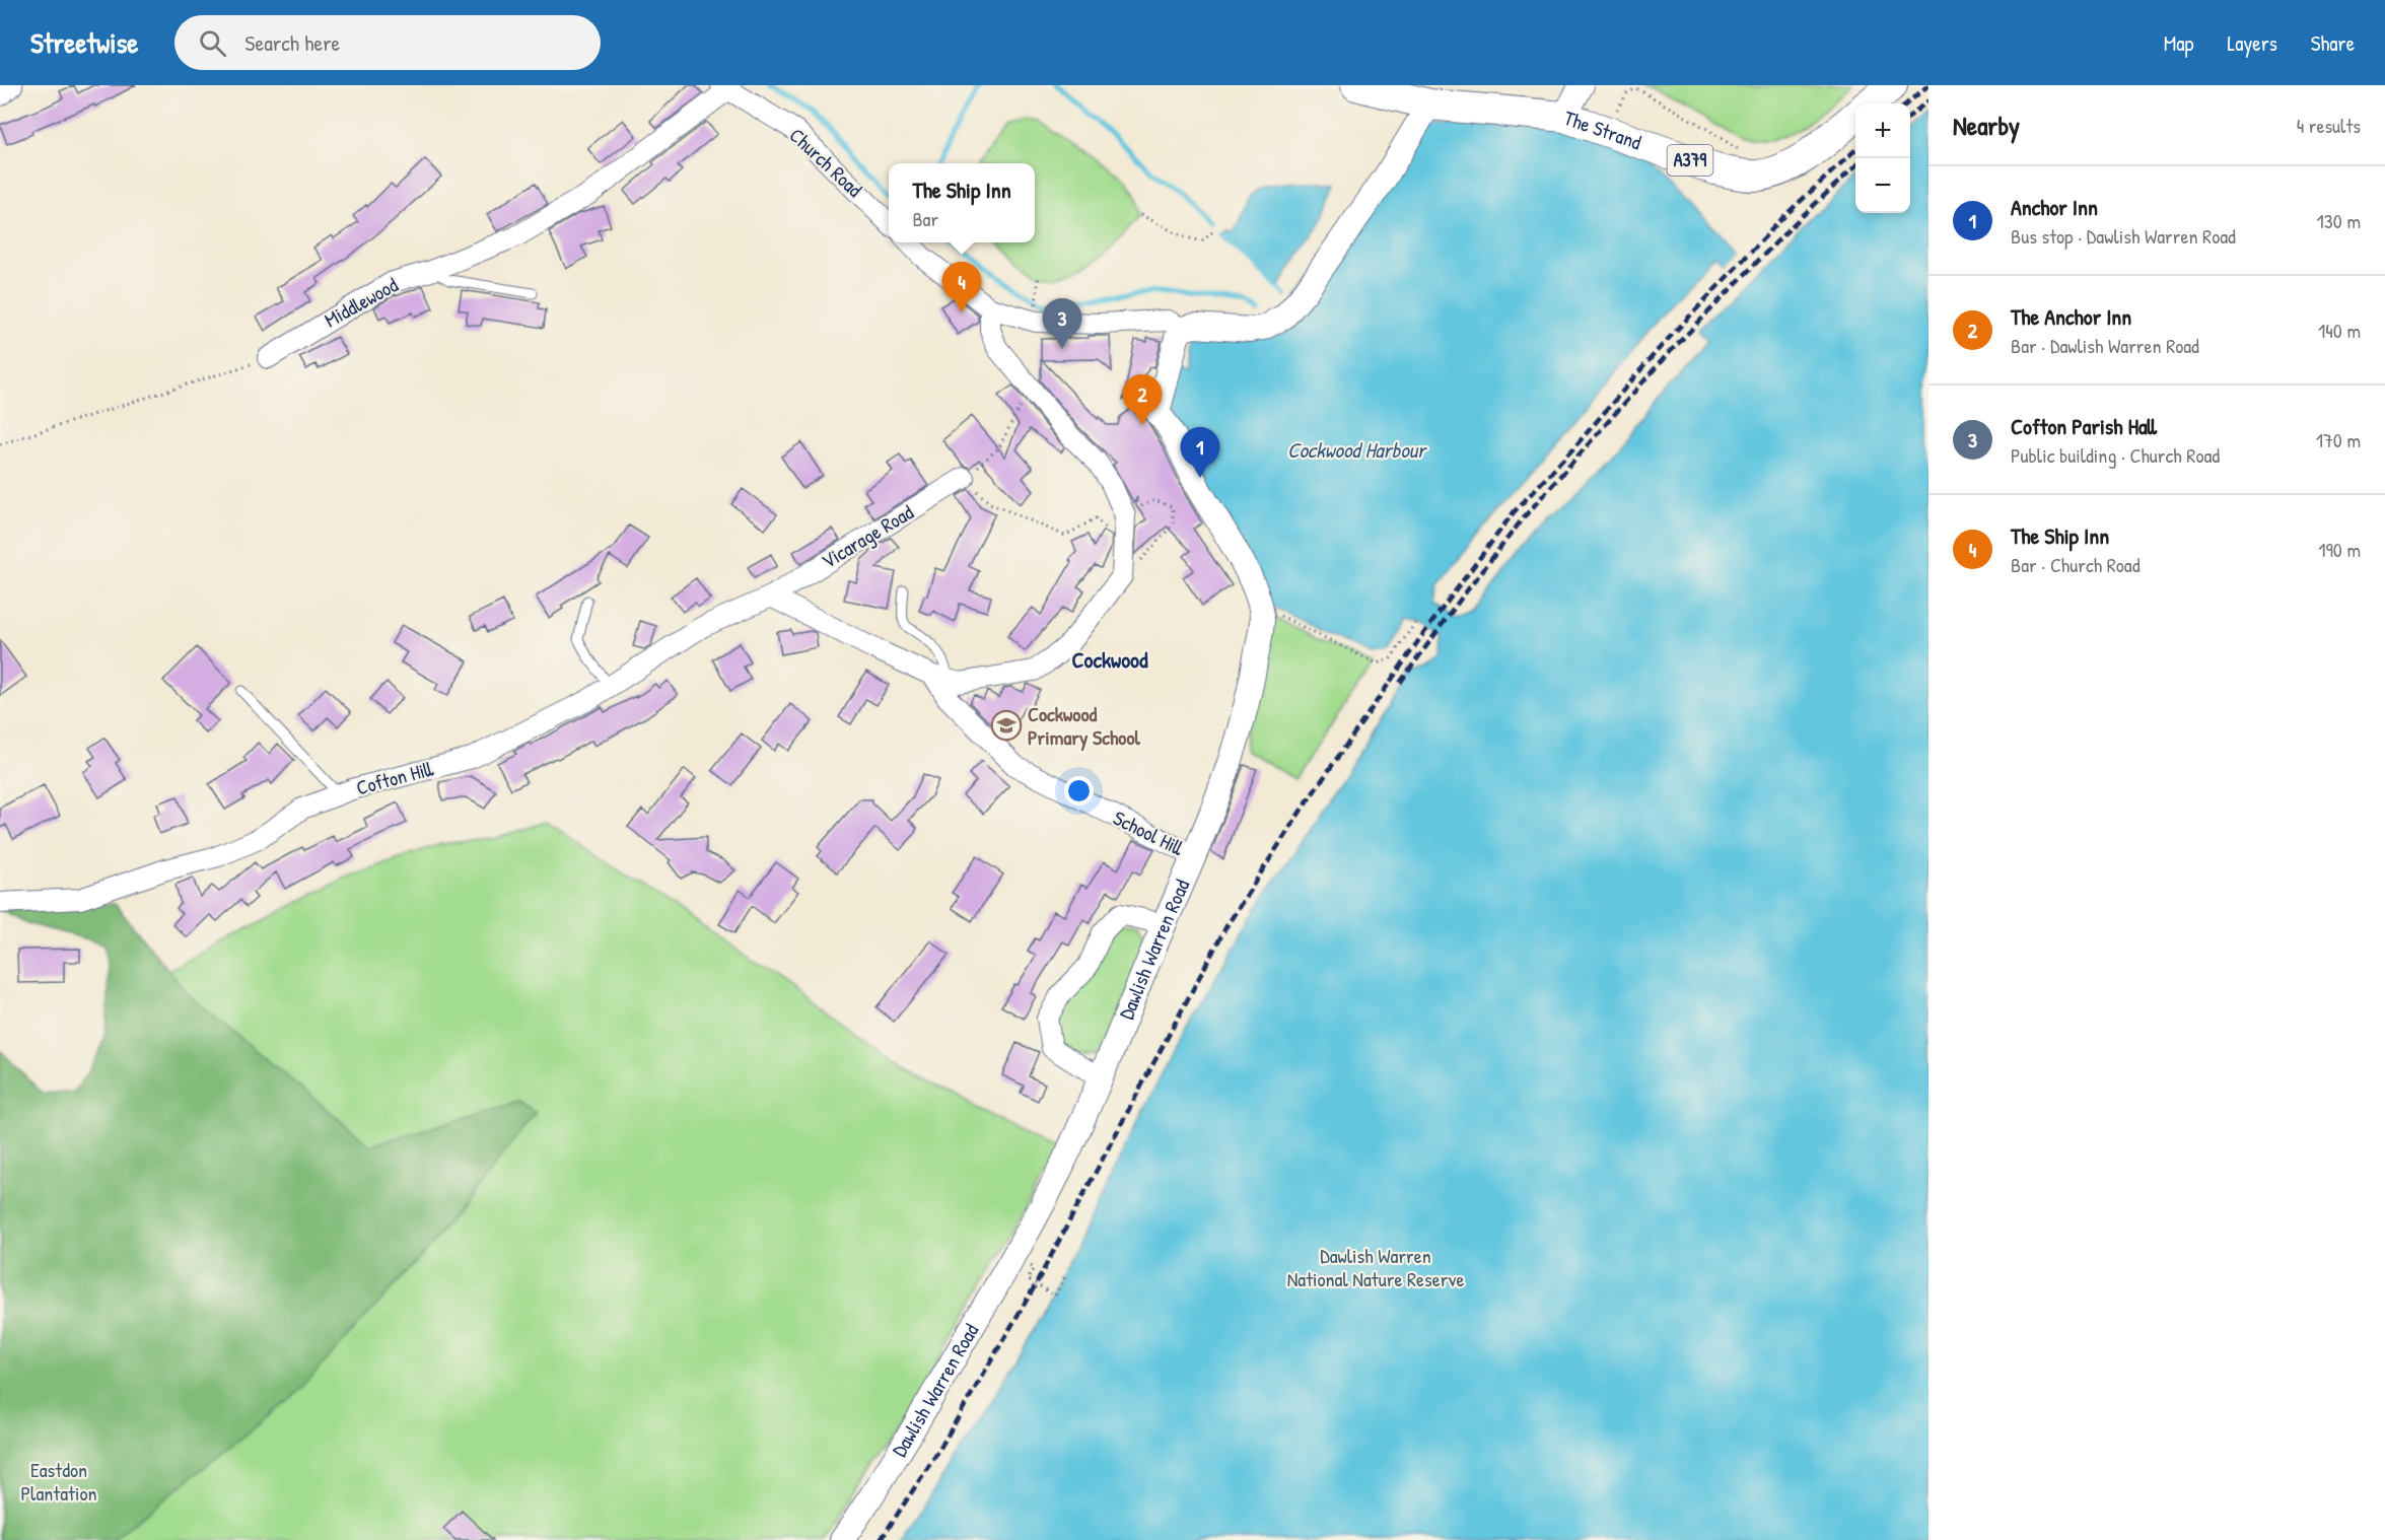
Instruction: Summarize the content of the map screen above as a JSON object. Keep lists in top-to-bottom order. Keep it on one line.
{"streets":{"main road":["The Strand","A379"],"street":["Church Road","Middlewood","Vicarage Road","Cofton Hill","School Hill","Dawlish Warren Road"]},"crossings":[["The Strand","A379"],["Church Road","Middlewood"],["Vicarage Road","Cofton Hill"],["School Hill","Dawlish Warren Road"]],"districts":["Cockwood"],"water":["Cockwood Harbour"],"parks":["Dawlish Warren National Nature Reserve","Eastdon Plantation"],"places":{"school or university":["Cockwood Primary School"]},"page":{"header":"Streetwise","search":"Search here","nav":["Map","Layers","Share"],"heading":["Nearby","4 results"],"map_buttons":["+","−"],"popup":["The Ship Inn","Bar"],"list":[{"mark":"1","name":"Anchor Inn","note":"Bus stop · Dawlish Warren Road","value":"130 m"},{"mark":"2","name":"The Anchor Inn","note":"Bar · Dawlish Warren Road","value":"140 m"},{"mark":"3","name":"Cofton Parish Hall","note":"Public building · Church Road","value":"170 m"},{"mark":"4","name":"The Ship Inn","note":"Bar · Church Road","value":"190 m"}],"pins":["4","3","2","1"]}}
